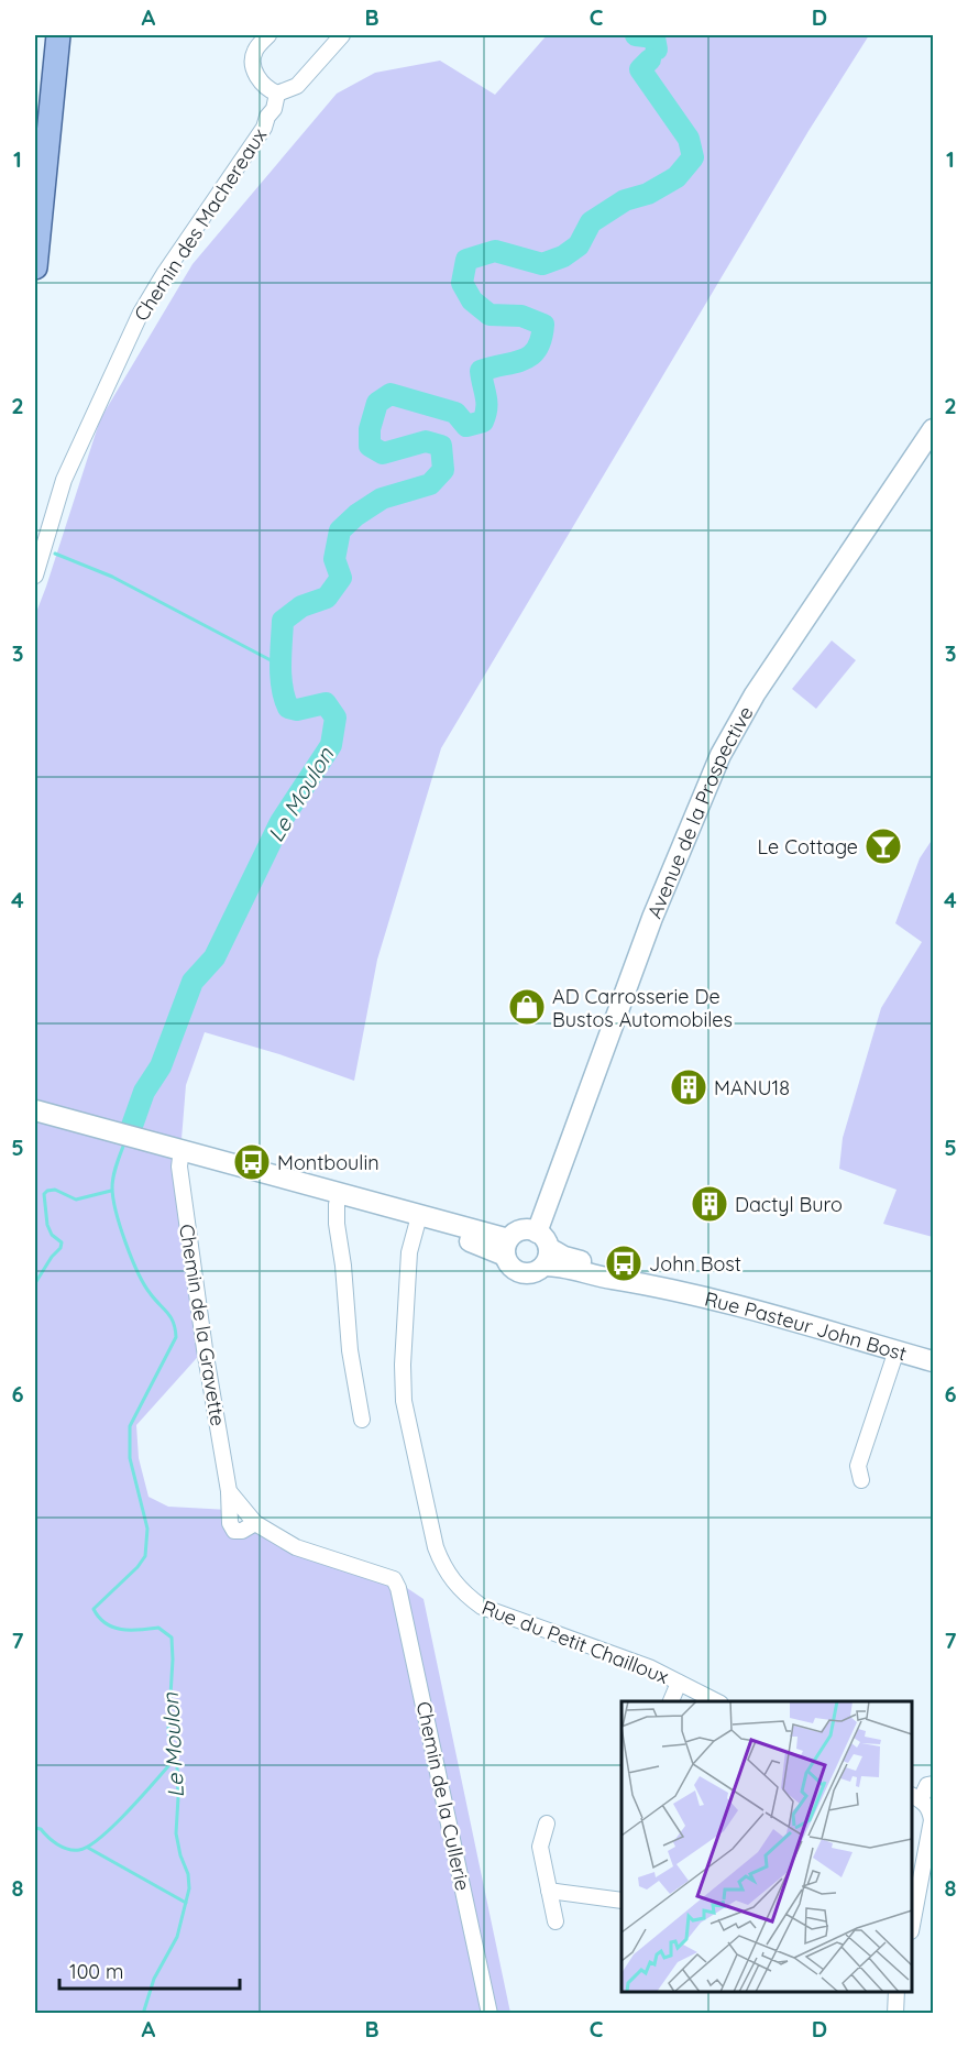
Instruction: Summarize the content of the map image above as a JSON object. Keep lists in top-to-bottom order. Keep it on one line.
{"streets":{"main road":["Avenue de la Prospective","Rue Pasteur John Bost"],"street":["Chemin des Machereaux","Chemin de la Gravette","Rue du Petit Chailloux","Chemin de la Cullerie"]},"crossings":[["Avenue de la Prospective","Rue Pasteur John Bost"],["Chemin de la Gravette","Chemin de la Cullerie"]],"water":["Le Moulon"],"places":{"bar":["Le Cottage"],"shop":["AD Carrosserie De Bustos Automobiles"],"building":["MANU18","Dactyl Buro"],"bus stop":["Montboulin","John Bost"]},"scale_bar":"100 m","grid":{"columns":["A","B","C","D"],"rows":["1","2","3","4","5","6","7","8"]}}
